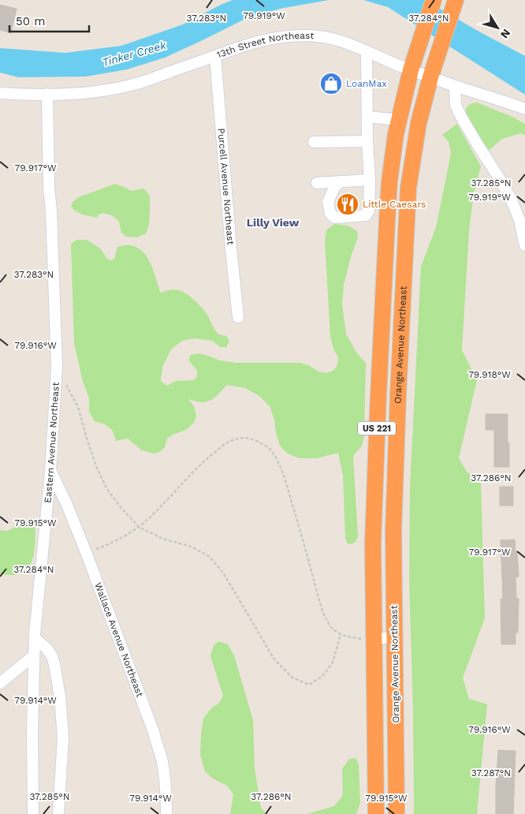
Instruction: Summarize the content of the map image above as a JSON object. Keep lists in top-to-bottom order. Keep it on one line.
{"streets":{"highway":["Orange Avenue Northeast","US 221"],"street":["13th Street Northeast","Purcell Avenue Northeast","Eastern Avenue Northeast","Wallace Avenue Northeast"]},"crossings":[["13th Street Northeast","Purcell Avenue Northeast"],["13th Street Northeast","Orange Avenue Northeast"],["13th Street Northeast","Eastern Avenue Northeast"],["Eastern Avenue Northeast","Wallace Avenue Northeast"]],"districts":["Lilly View"],"water":["Tinker Creek"],"places":{"shop":["LoanMax"],"restaurant":["Little Caesars"]},"scale_bar":"50 m","north":"bottom right","coordinates":["79.919°W","37.283°N","37.284°N","79.917°W","37.285°N","79.916°W","79.918°W","37.286°N","79.915°W","79.914°W","37.287°N"]}
